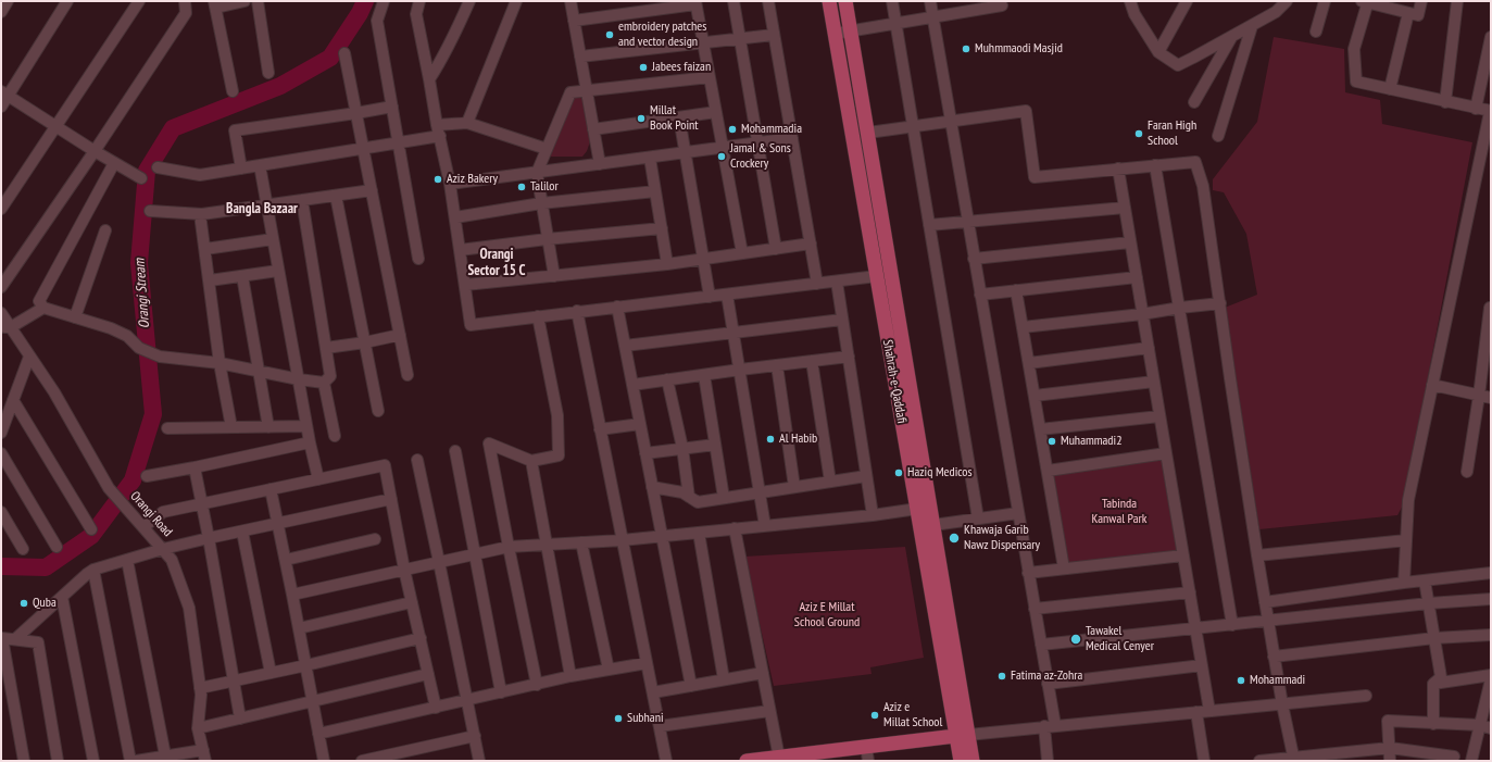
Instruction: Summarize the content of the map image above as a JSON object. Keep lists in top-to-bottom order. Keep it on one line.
{"streets":{"main road":["Shahrah-e-Qaddafi"],"street":["Orangi Road"]},"districts":["Bangla Bazaar","Orangi Sector 15 C"],"water":["Orangi Stream"],"parks":["Tabinda Kanwal Park","Aziz E Millat School Ground"],"places":["embroidery patches and vector design","Muhmmaodi Masjid","Jabees faizan","Millat Book Point","Mohammadia","Faran High School","Jamal & Sons Crockery","Aziz Bakery","Talilor","Al Habib","Muhammadi2","Haziq Medicos","Khawaja Garib Nawz Dispensary","Quba","Tawakel Medical Cenyer","Fatima az-Zohra","Mohammadi","Aziz e Millat School","Subhani"]}
